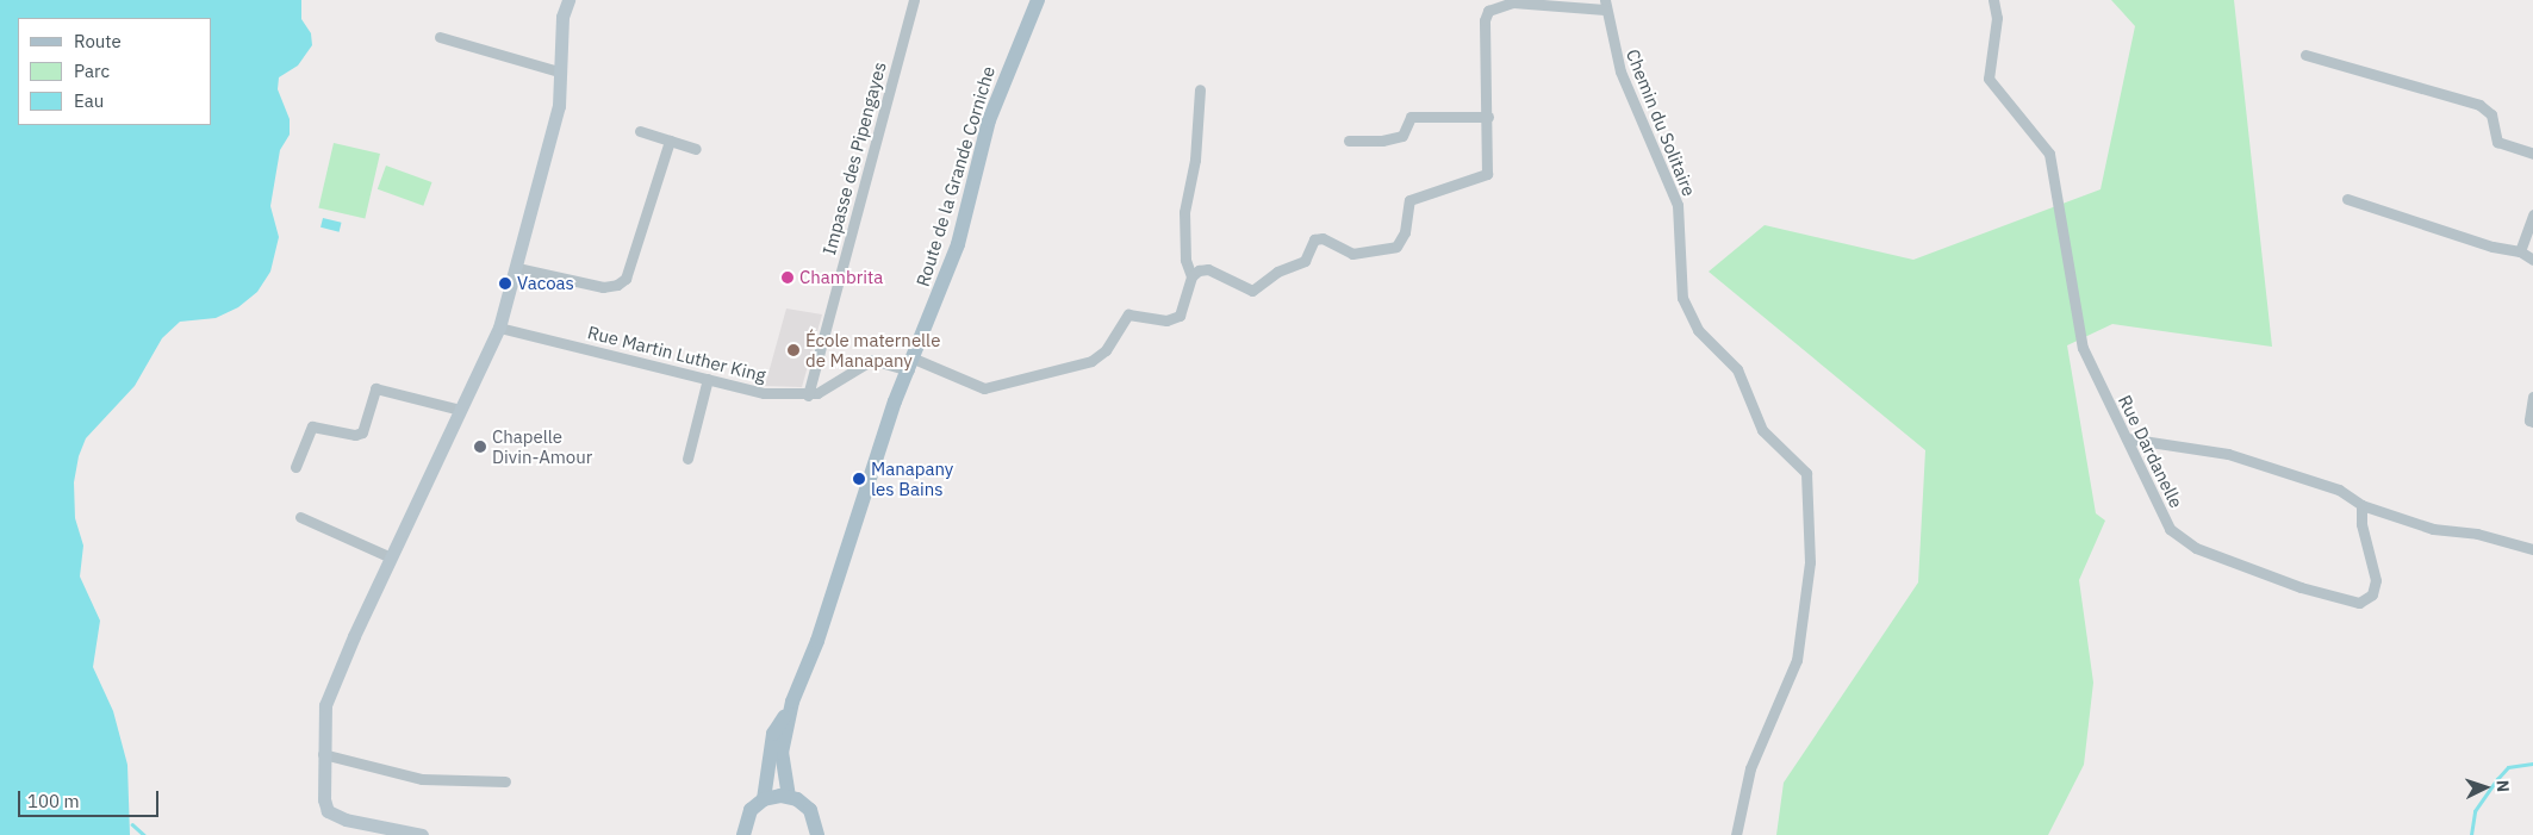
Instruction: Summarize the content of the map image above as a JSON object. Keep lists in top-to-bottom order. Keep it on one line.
{"streets":{"main road":["Route de la Grande Corniche"],"street":["Chemin du Solitaire","Impasse des Pipengayes","Rue Martin Luther King","Rue Dardanelle"]},"crossings":[["Impasse des Pipengayes","Rue Martin Luther King"]],"places":["Chambrita","Vacoas","École maternelle de Manapany","Chapelle Divin-Amour","Manapany les Bains"],"legend":["Route","Parc","Eau"],"scale_bar":"100 m","north":"right"}
